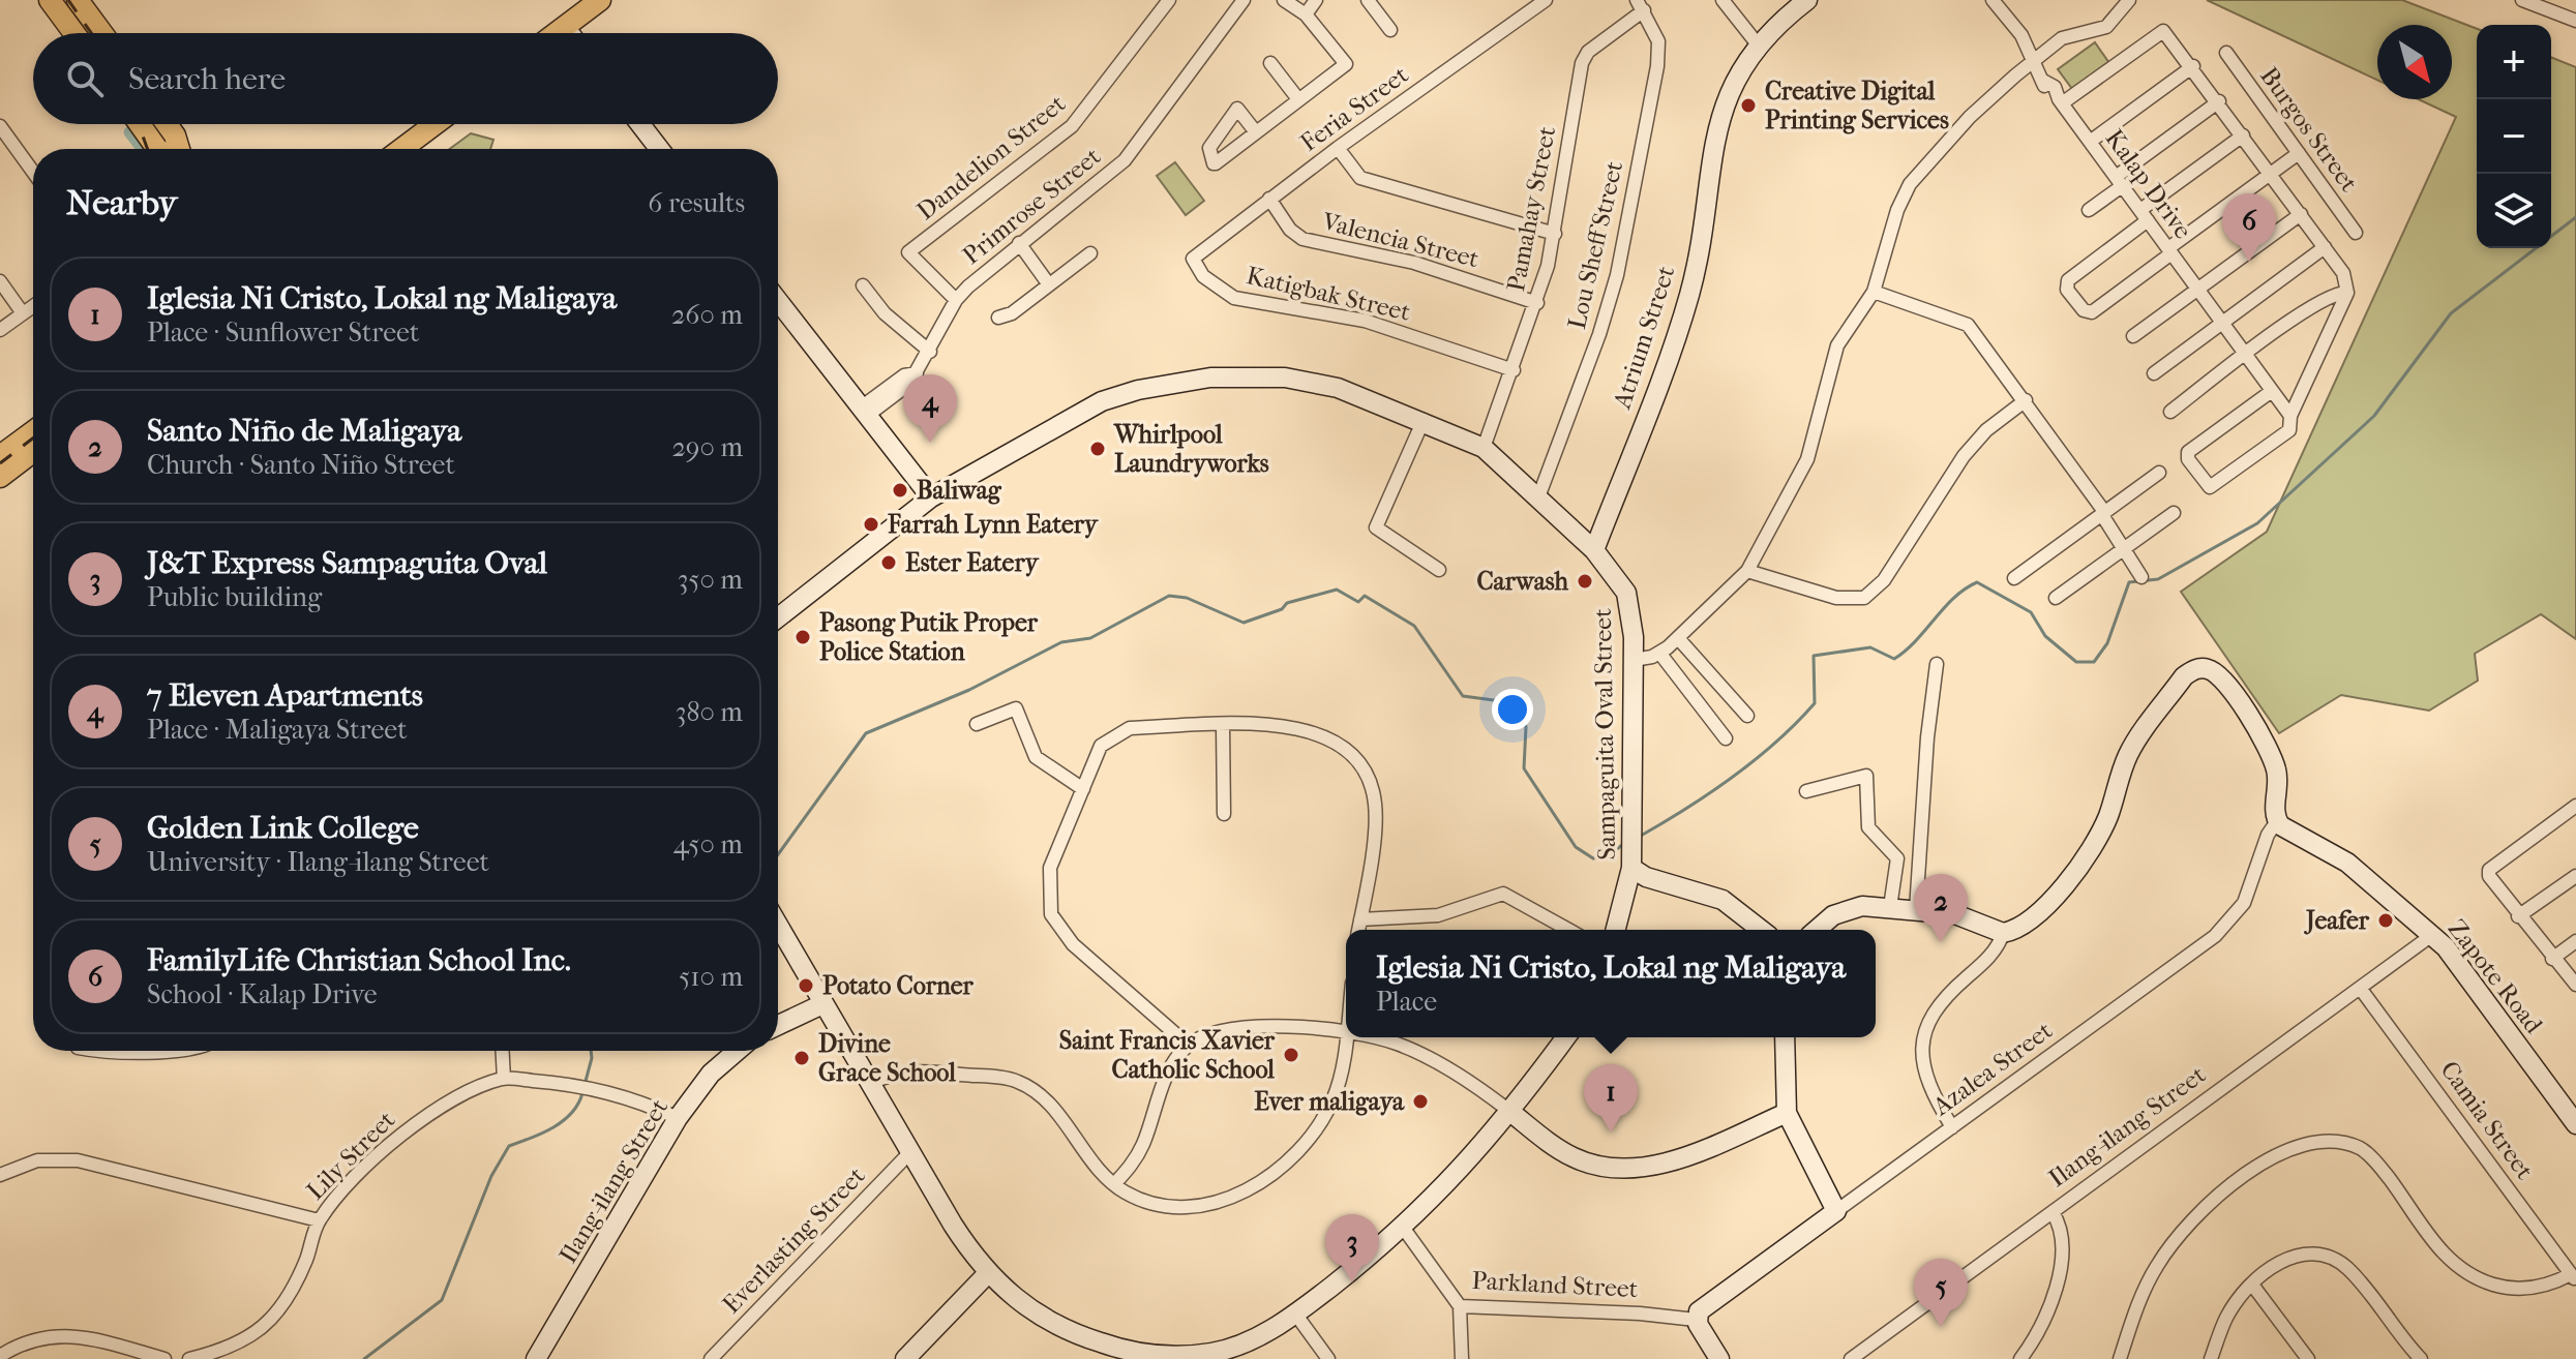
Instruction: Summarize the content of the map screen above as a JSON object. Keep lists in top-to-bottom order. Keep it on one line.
{"streets":{"street":["Feria Street","Burgos Street","Dandelion Street","Kalap Drive","Primrose Street","Pamahay Street","Valencia Street","Lou Sheff Street","Katigbak Street","Atrium Street","Sampaguita Oval Street","Zapote Road","Azalea Street","Camia Street","Ilang-ilang Street","Lily Street","Everlasting Street","Parkland Street"]},"crossings":[["Feria Street","Valencia Street"],["Feria Street","Katigbak Street"],["Dandelion Street","Primrose Street"],["Pamahay Street","Valencia Street"],["Pamahay Street","Lou Sheff Street"],["Pamahay Street","Katigbak Street"],["Pamahay Street","Sampaguita Oval Street"],["Lou Sheff Street","Sampaguita Oval Street"],["Atrium Street","Sampaguita Oval Street"],["Zapote Road","Azalea Street"],["Zapote Road","Ilang-ilang Street"],["Azalea Street","Parkland Street"],["Camia Street","Ilang-ilang Street"],["Ilang-ilang Street","Lily Street"]],"places":["Creative Digital Printing Services","Whirlpool Laundryworks","Baliwag","Farrah Lynn Eatery","Ester Eatery","Carwash","Pasong Putik Proper Police Station","Jeafer","Potato Corner","Saint Francis Xavier Catholic School","Divine Grace School","Ever maligaya"],"north":"bottom right","page":{"map_buttons":["+","−"],"search":"Search here","heading":["Nearby","6 results"],"pins":["6","4","2","1","3","5"],"list":[{"mark":"1","name":"Iglesia Ni Cristo, Lokal ng Maligaya","note":"Place · Sunflower Street","value":"260 m"},{"mark":"2","name":"Santo Niño de Maligaya","note":"Church · Santo Niño Street","value":"290 m"},{"mark":"3","name":"J&T Express Sampaguita Oval","note":"Public building","value":"350 m"},{"mark":"4","name":"7 Eleven Apartments","note":"Place · Maligaya Street","value":"380 m"},{"mark":"5","name":"Golden Link College","note":"University · Ilang-ilang Street","value":"450 m"},{"mark":"6","name":"FamilyLife Christian School Inc.","note":"School · Kalap Drive","value":"510 m"}],"popup":["Iglesia Ni Cristo, Lokal ng Maligaya","Place"]}}
